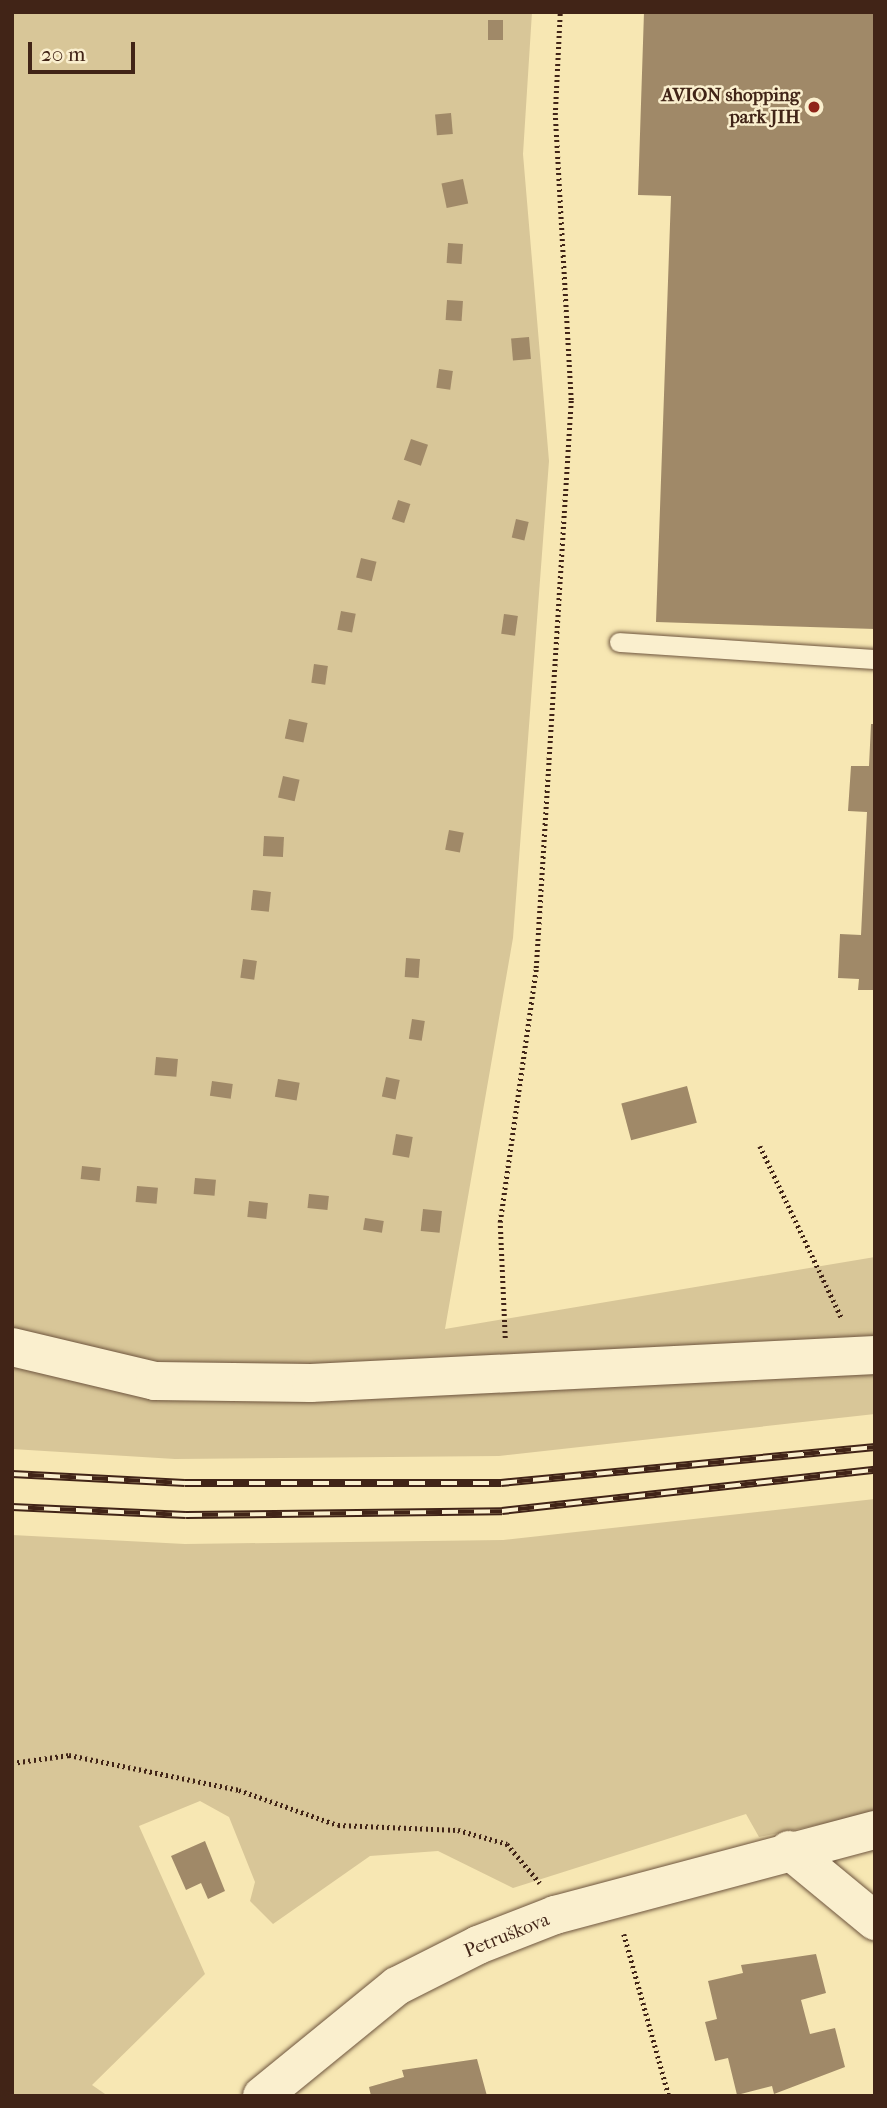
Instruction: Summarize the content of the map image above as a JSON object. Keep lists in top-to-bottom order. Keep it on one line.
{"streets":{"street":["Petruškova"]},"places":["AVION shopping park JIH"],"scale_bar":"20 m"}
